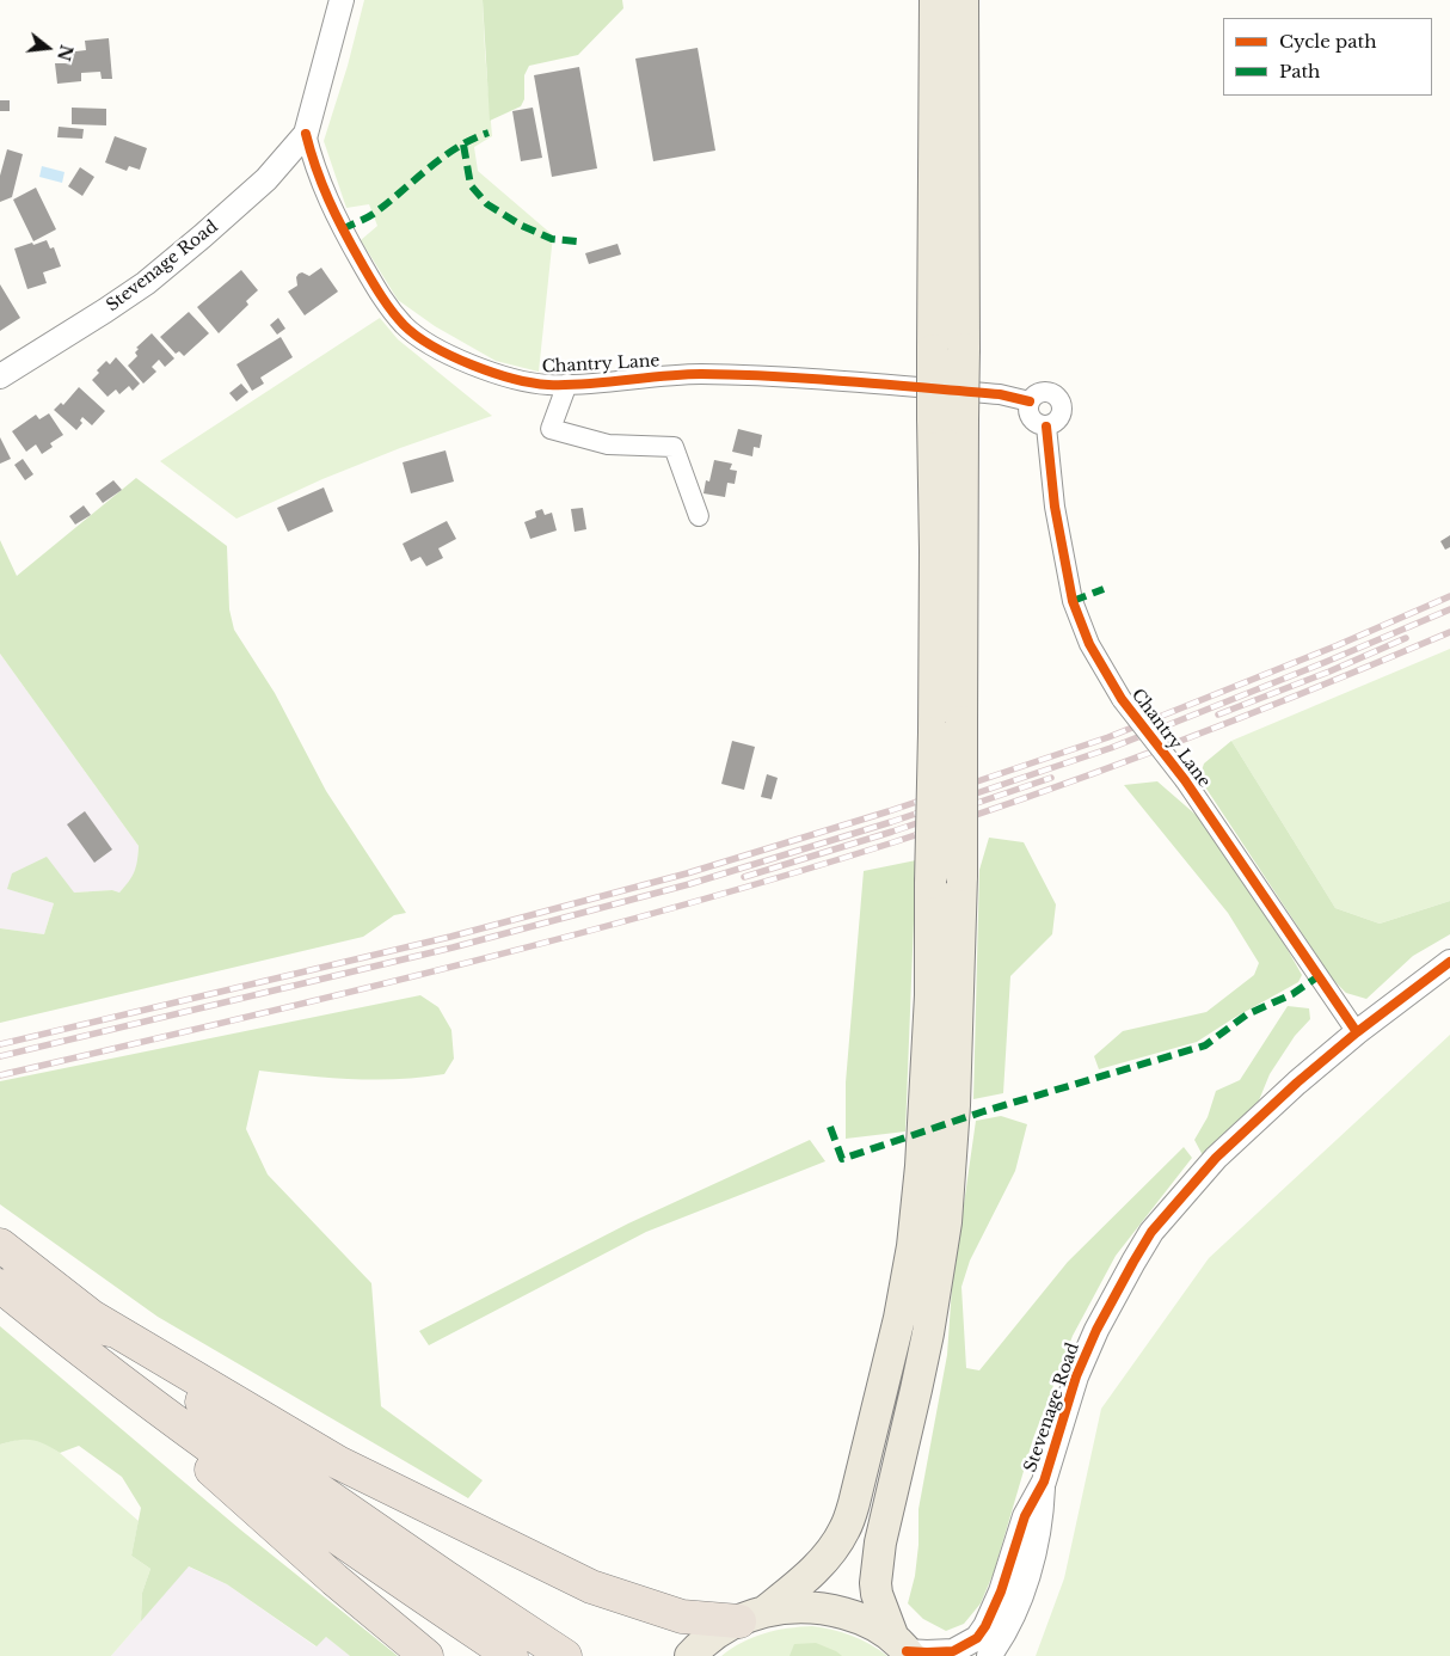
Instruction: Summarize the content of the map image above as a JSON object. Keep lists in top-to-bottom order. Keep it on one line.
{"streets":{"street":["Stevenage Road","Chantry Lane"]},"crossings":[["Stevenage Road","Chantry Lane"]],"legend":["Cycle path","Path"],"north":"right"}
